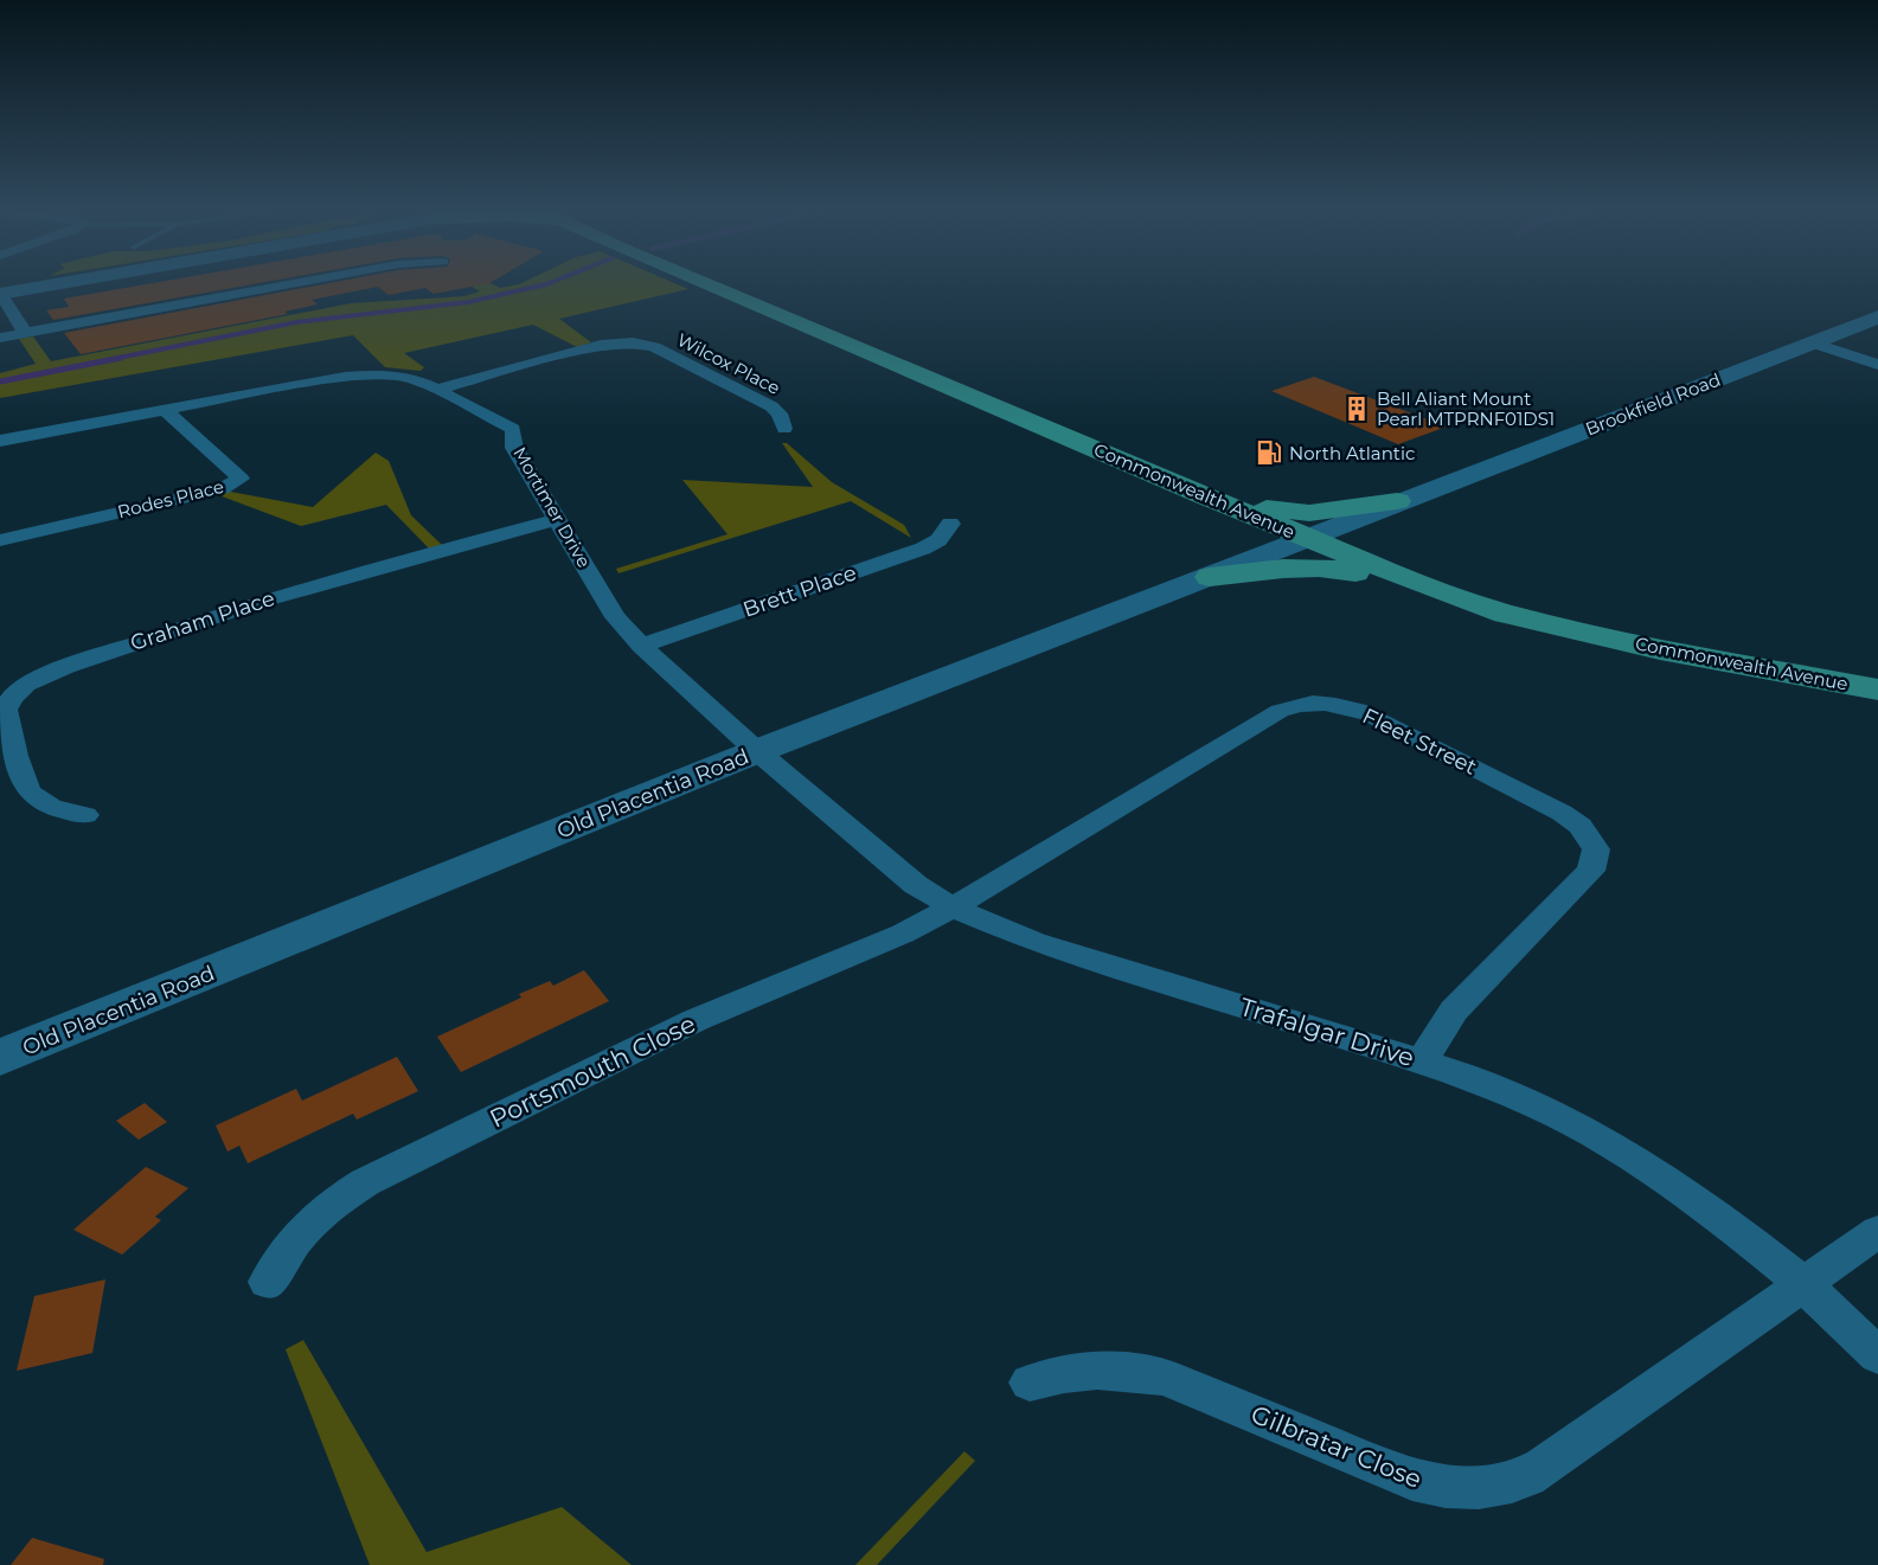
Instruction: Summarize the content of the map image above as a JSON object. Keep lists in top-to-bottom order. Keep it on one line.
{"streets":{"main road":["Brookfield Road","Commonwealth Avenue","Old Placentia Road"],"street":["Wilcox Place","Rodes Place","Mortimer Drive","Brett Place","Graham Place","Fleet Street","Trafalgar Drive","Portsmouth Close","Gilbratar Close"]},"crossings":[["Wilcox Place","Mortimer Drive"],["Brookfield Road","Commonwealth Avenue"],["Brookfield Road","Old Placentia Road"],["Commonwealth Avenue","Old Placentia Road"],["Rodes Place","Mortimer Drive"],["Mortimer Drive","Brett Place"],["Mortimer Drive","Graham Place"],["Mortimer Drive","Old Placentia Road"],["Mortimer Drive","Trafalgar Drive"],["Fleet Street","Trafalgar Drive"],["Fleet Street","Portsmouth Close"],["Old Placentia Road","Trafalgar Drive"],["Trafalgar Drive","Portsmouth Close"],["Trafalgar Drive","Gilbratar Close"]],"places":{"building":["Bell Aliant Mount Pearl MTPRNF01DS1"],"fuel station":["North Atlantic"]}}
